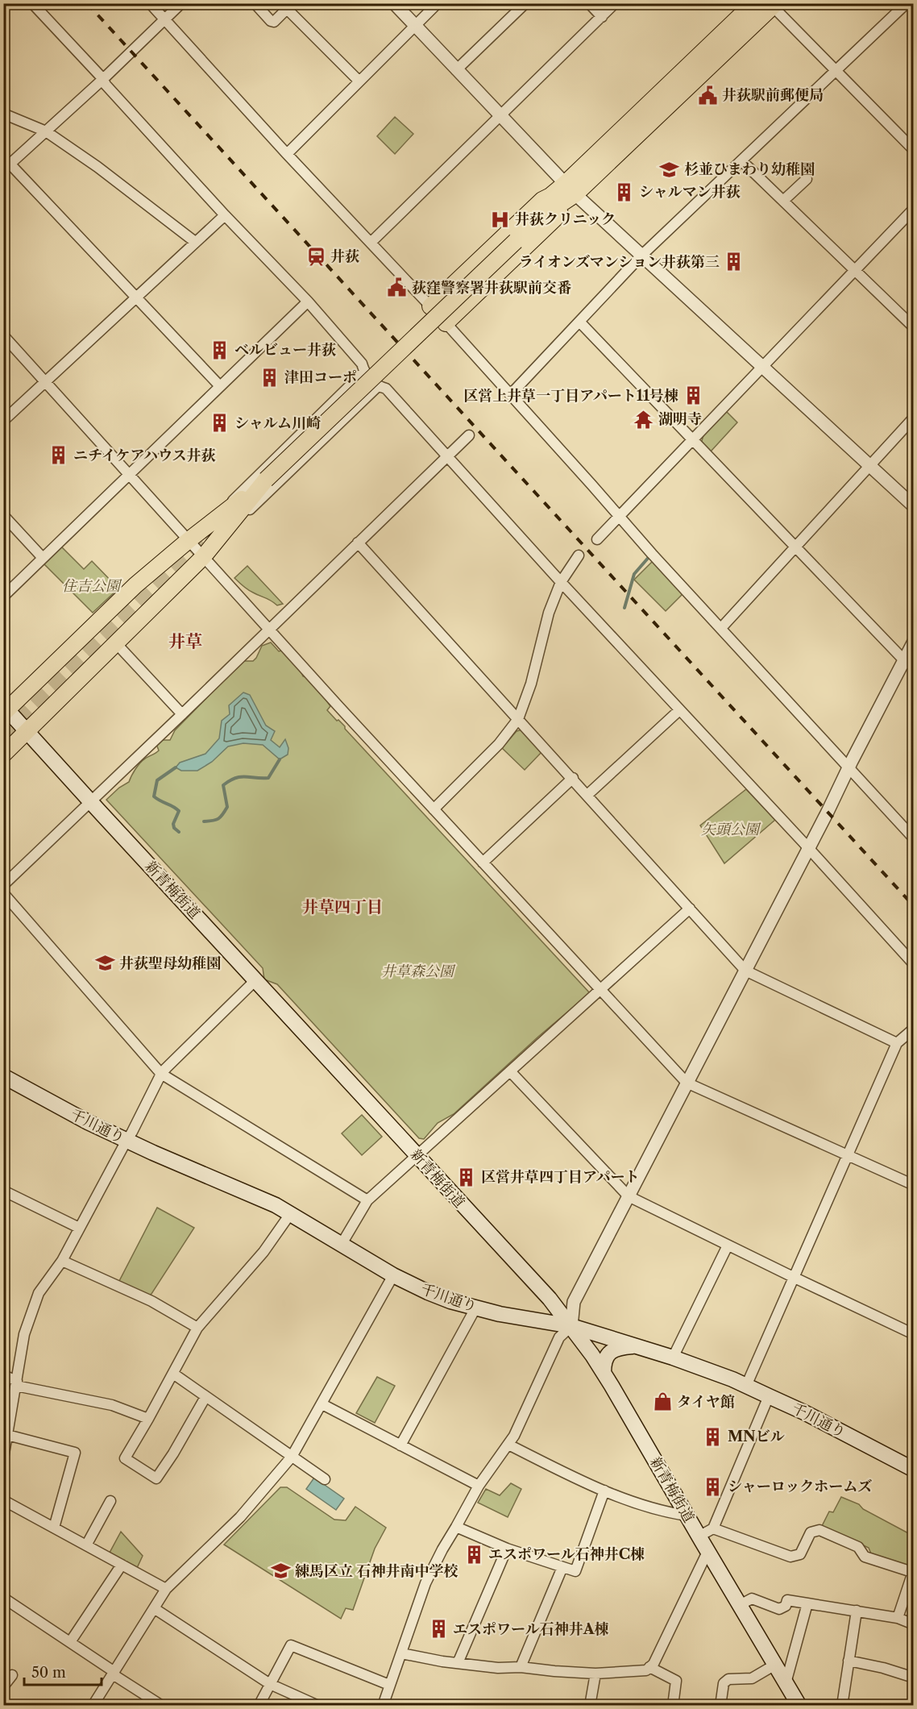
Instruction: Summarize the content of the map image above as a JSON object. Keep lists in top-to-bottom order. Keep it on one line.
{"streets":{"main road":["新青梅街道","千川通り"]},"crossings":[["新青梅街道","千川通り"]],"districts":["井草","井草四丁目"],"parks":["住吉公園","矢頭公園","井草森公園"],"places":{"public building":["井荻駅前郵便局","荻窪警察署井荻駅前交番"],"school or university":["杉並ひまわり幼稚園","井荻聖母幼稚園","練馬区立 石神井南中学校"],"building":["シャルマン井荻","ライオンズマンション井荻第三","ベルビュー井荻","津田コーポ","区営上井草一丁目アパート11号棟","シャルム川崎","ニチイケアハウス井荻","区営井草四丁目アパート","MNビル","シャーロックホームズ","エスポワール石神井C棟","エスポワール石神井A棟"],"hospital":["井荻クリニック"],"station":["井荻"],"temple":["湖明寺"],"shop":["タイヤ館"]},"scale_bar":"50 m"}
